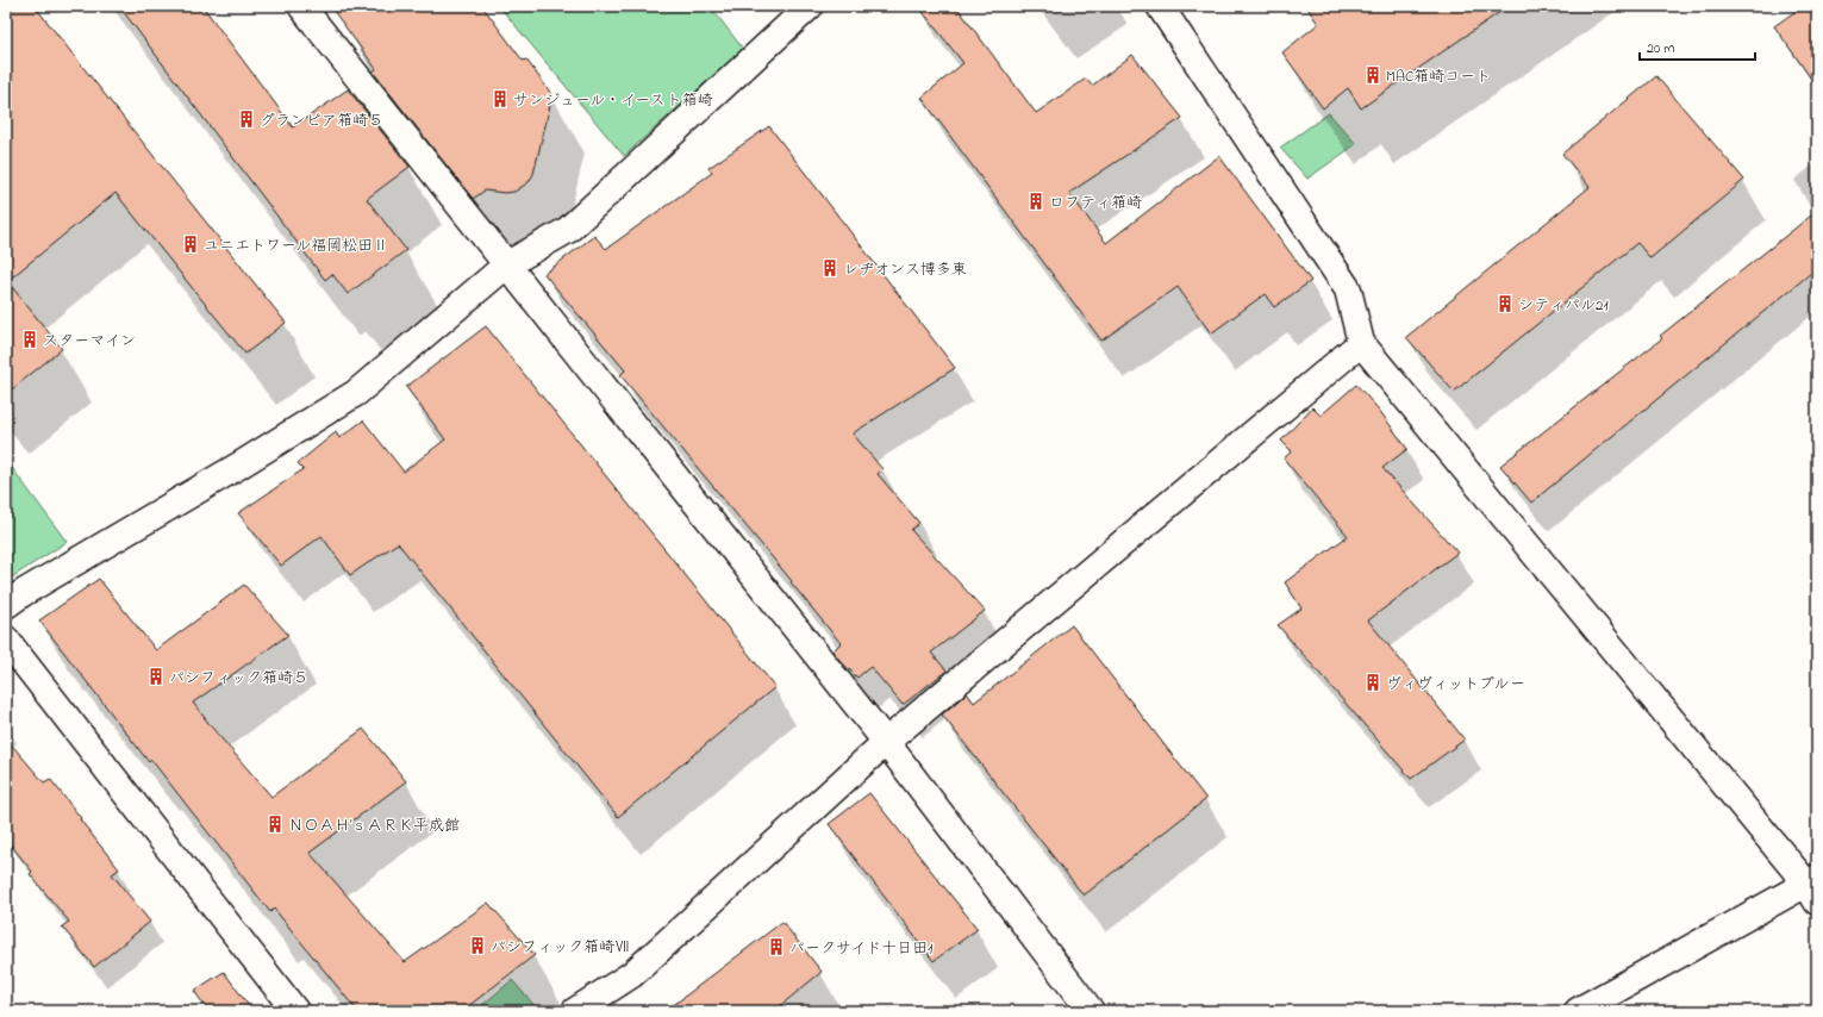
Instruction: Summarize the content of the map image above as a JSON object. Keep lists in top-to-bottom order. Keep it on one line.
{"places":{"building":["MAC箱崎コート","サンジュール・イースト箱崎","グランピア箱崎５","ロフティ箱崎","ユニエトワール福岡松田Ⅱ","レヂオンス博多東","シティパル21","スターマイン","パシフィック箱崎５","ヴィヴィットブルー","ＮＯＡＨ’ｓＡＲＫ平成館","パシフィック箱崎Ⅶ","パークサイド十日田1"]},"scale_bar":"20 m"}
